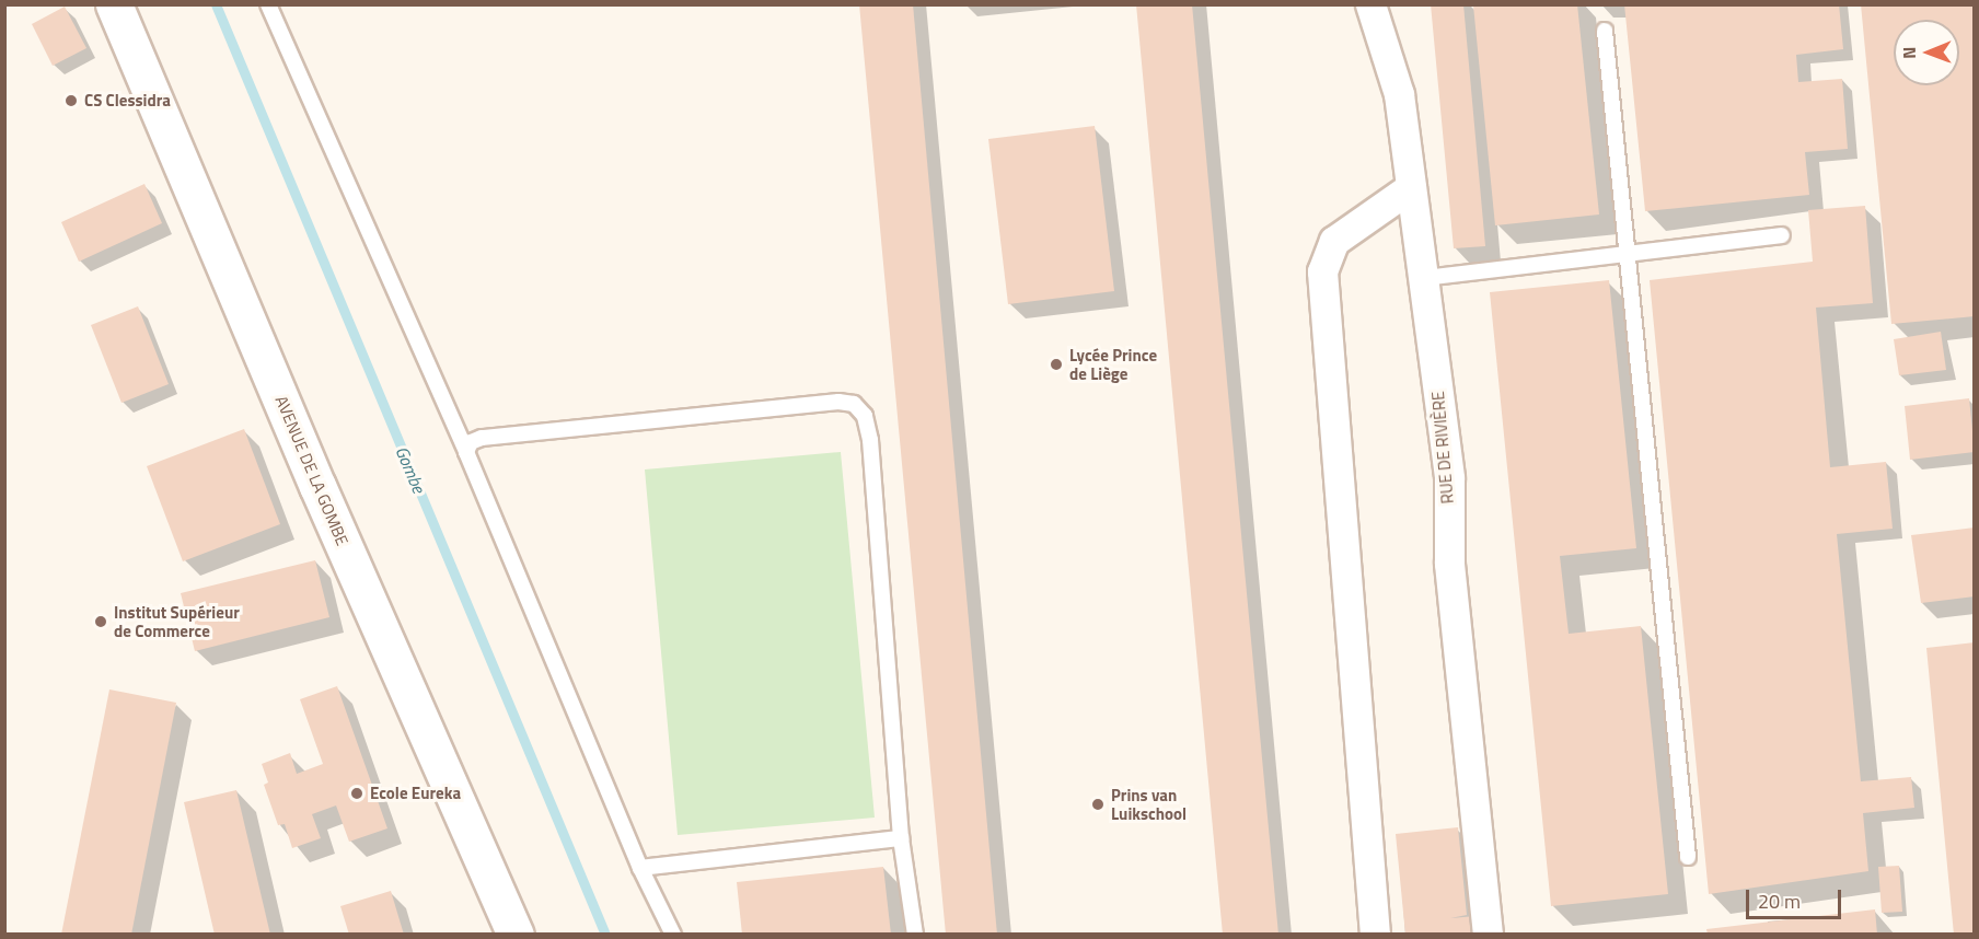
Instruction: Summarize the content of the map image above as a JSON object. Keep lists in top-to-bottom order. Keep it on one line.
{"streets":{"street":["RUE DE RIVIÈRE","AVENUE DE LA GOMBE"]},"water":["Gombe"],"places":["CS Clessidra","Lycée Prince de Liège","Institut Supérieur de Commerce","Ecole Eureka","Prins van Luikschool"],"scale_bar":"20 m","north":"left"}
